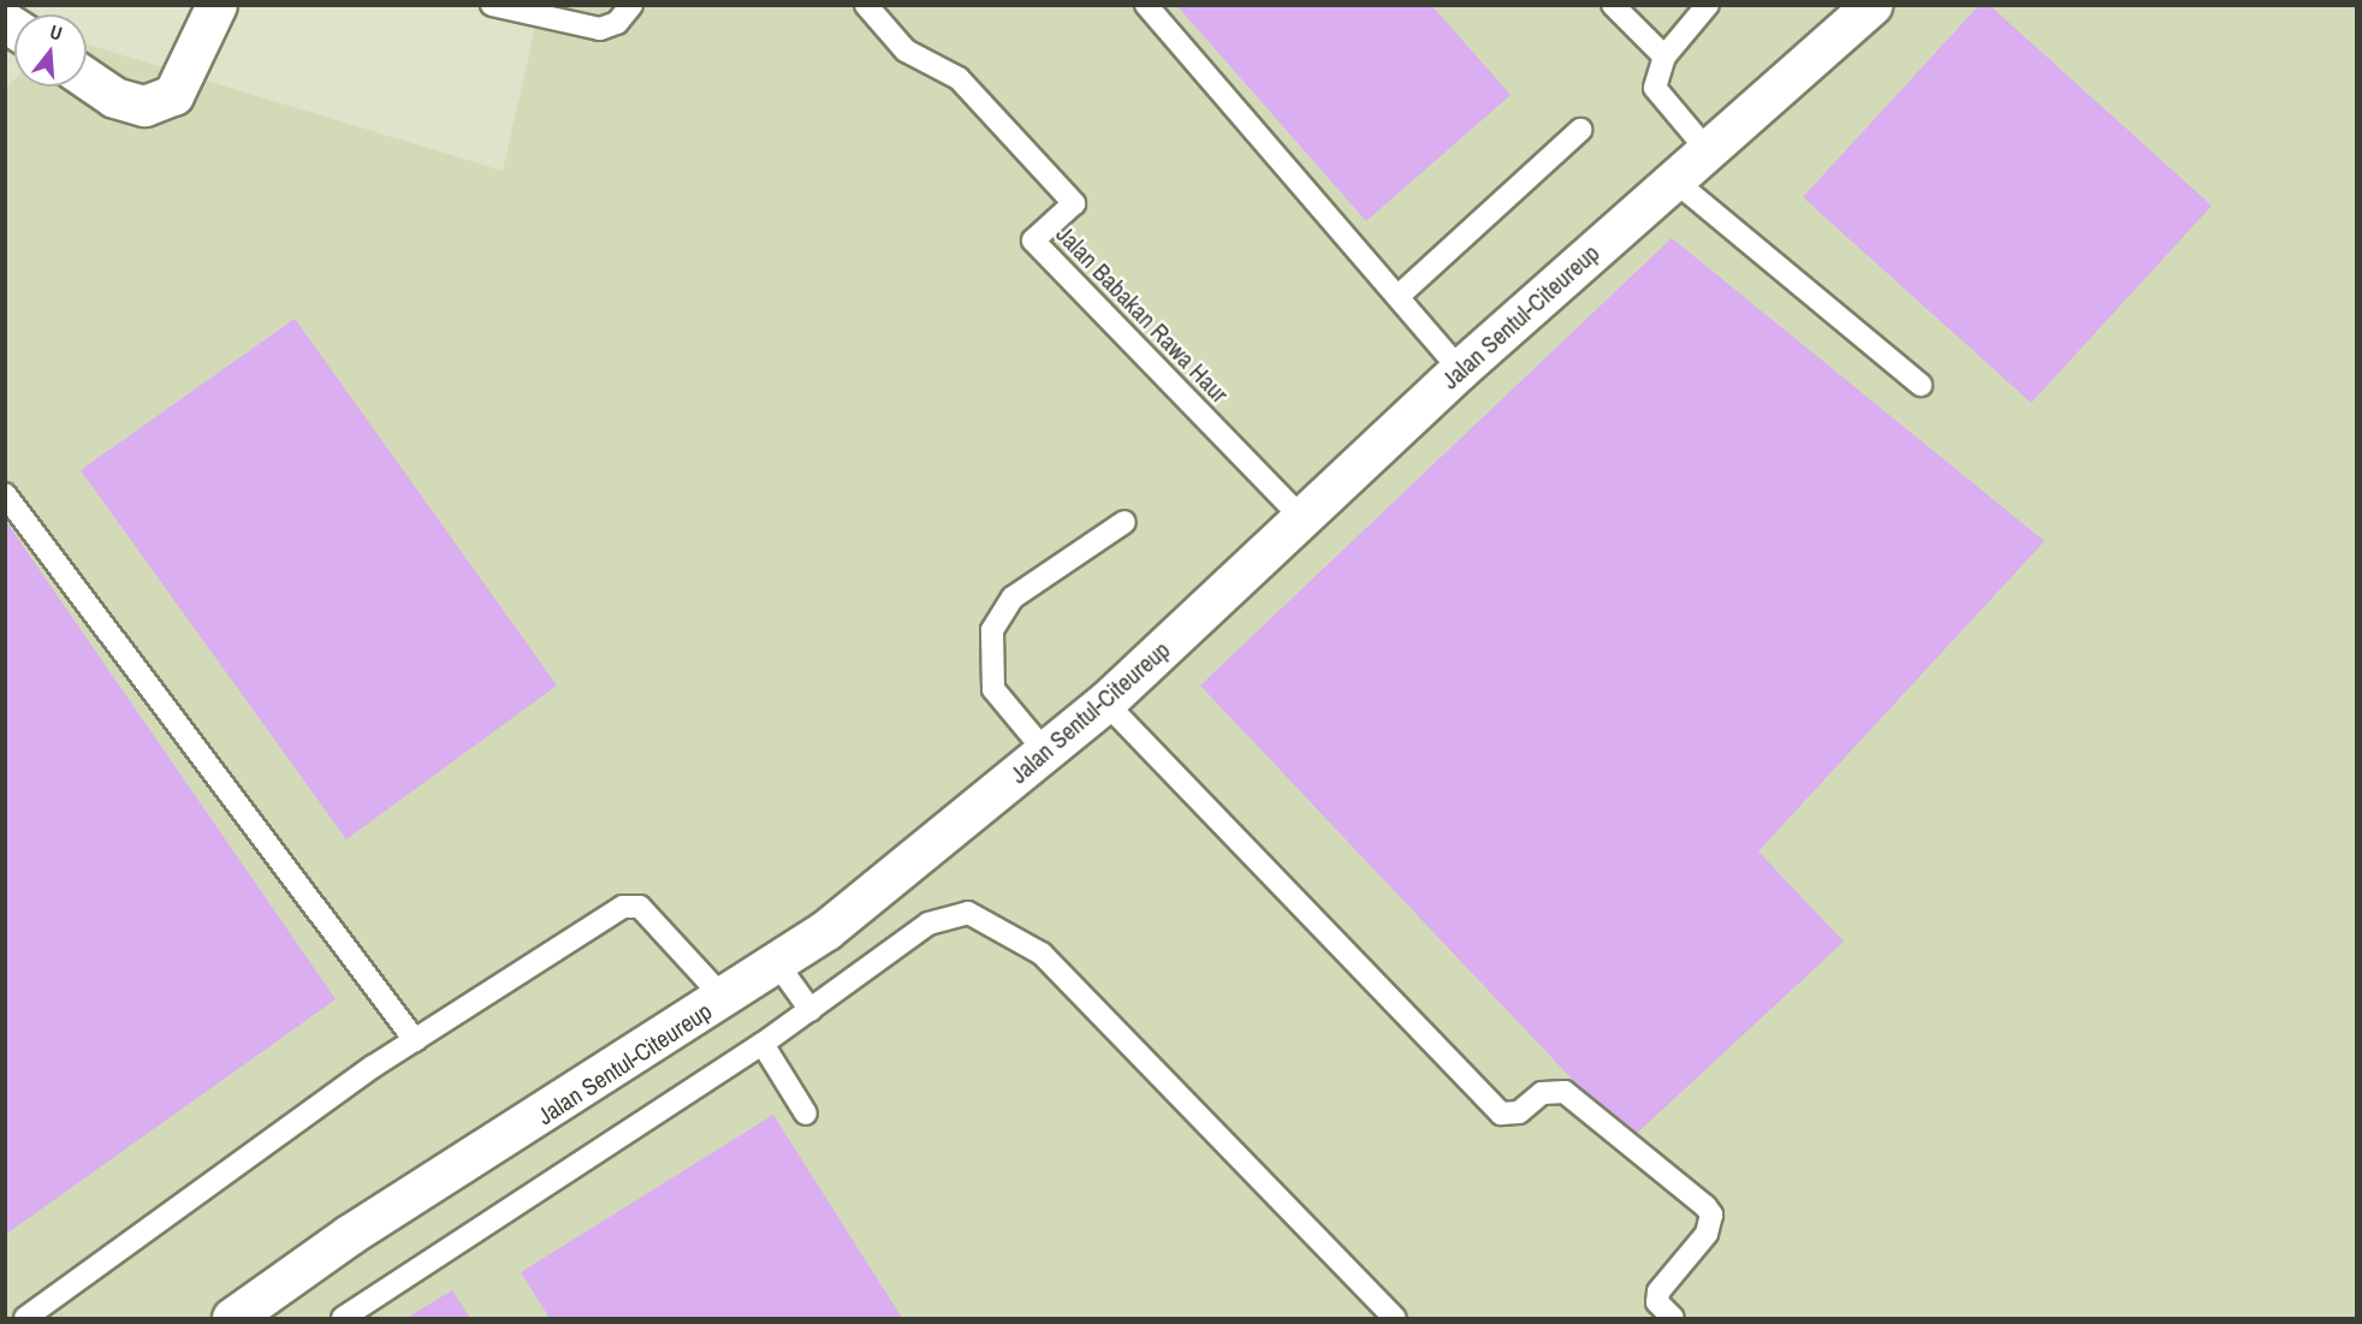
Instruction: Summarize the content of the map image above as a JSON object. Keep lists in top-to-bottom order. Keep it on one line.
{"streets":{"street":["Jalan Sentul-Citeureup"],"lane":["Jalan Babakan Rawa Haur"]},"crossings":[["Jalan Babakan Rawa Haur","Jalan Sentul-Citeureup"]],"north":"top"}
